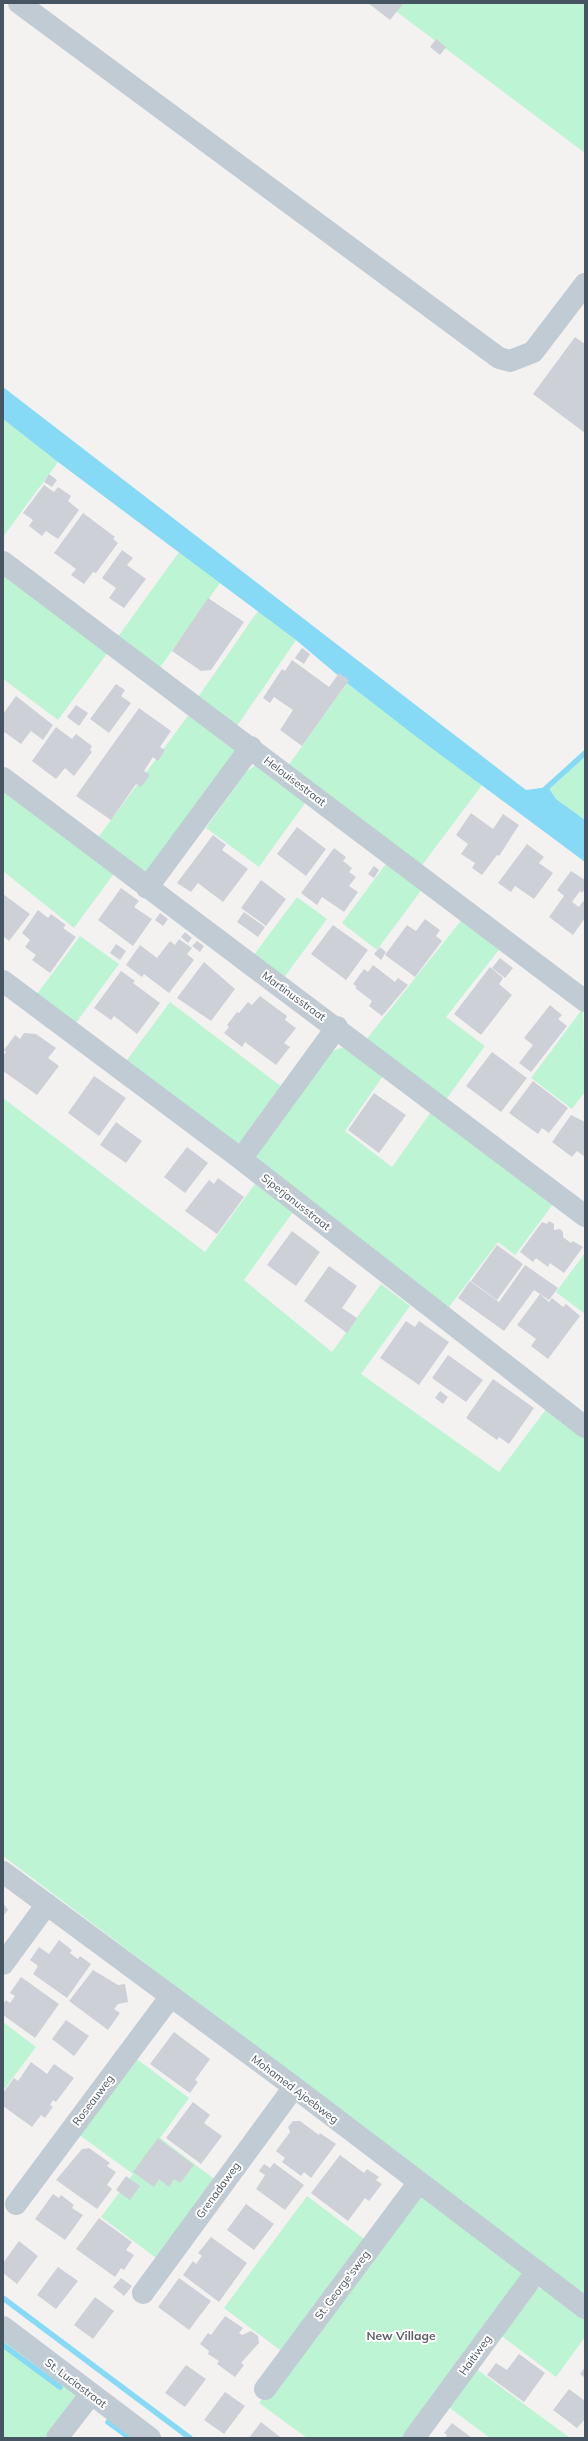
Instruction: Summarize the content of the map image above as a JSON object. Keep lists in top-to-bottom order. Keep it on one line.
{"streets":{"street":["Helouisestraat","Martinusstraat","Siperjanusstraat","Mohamed Ajoebweg","Roseauweg","Grenadaweg","St. George'sweg","Haitiweg","St. Luciastraat"]},"crossings":[["Mohamed Ajoebweg","Roseauweg"],["Mohamed Ajoebweg","Grenadaweg"],["Mohamed Ajoebweg","St. George'sweg"],["Mohamed Ajoebweg","Haitiweg"]],"districts":["New Village"]}
